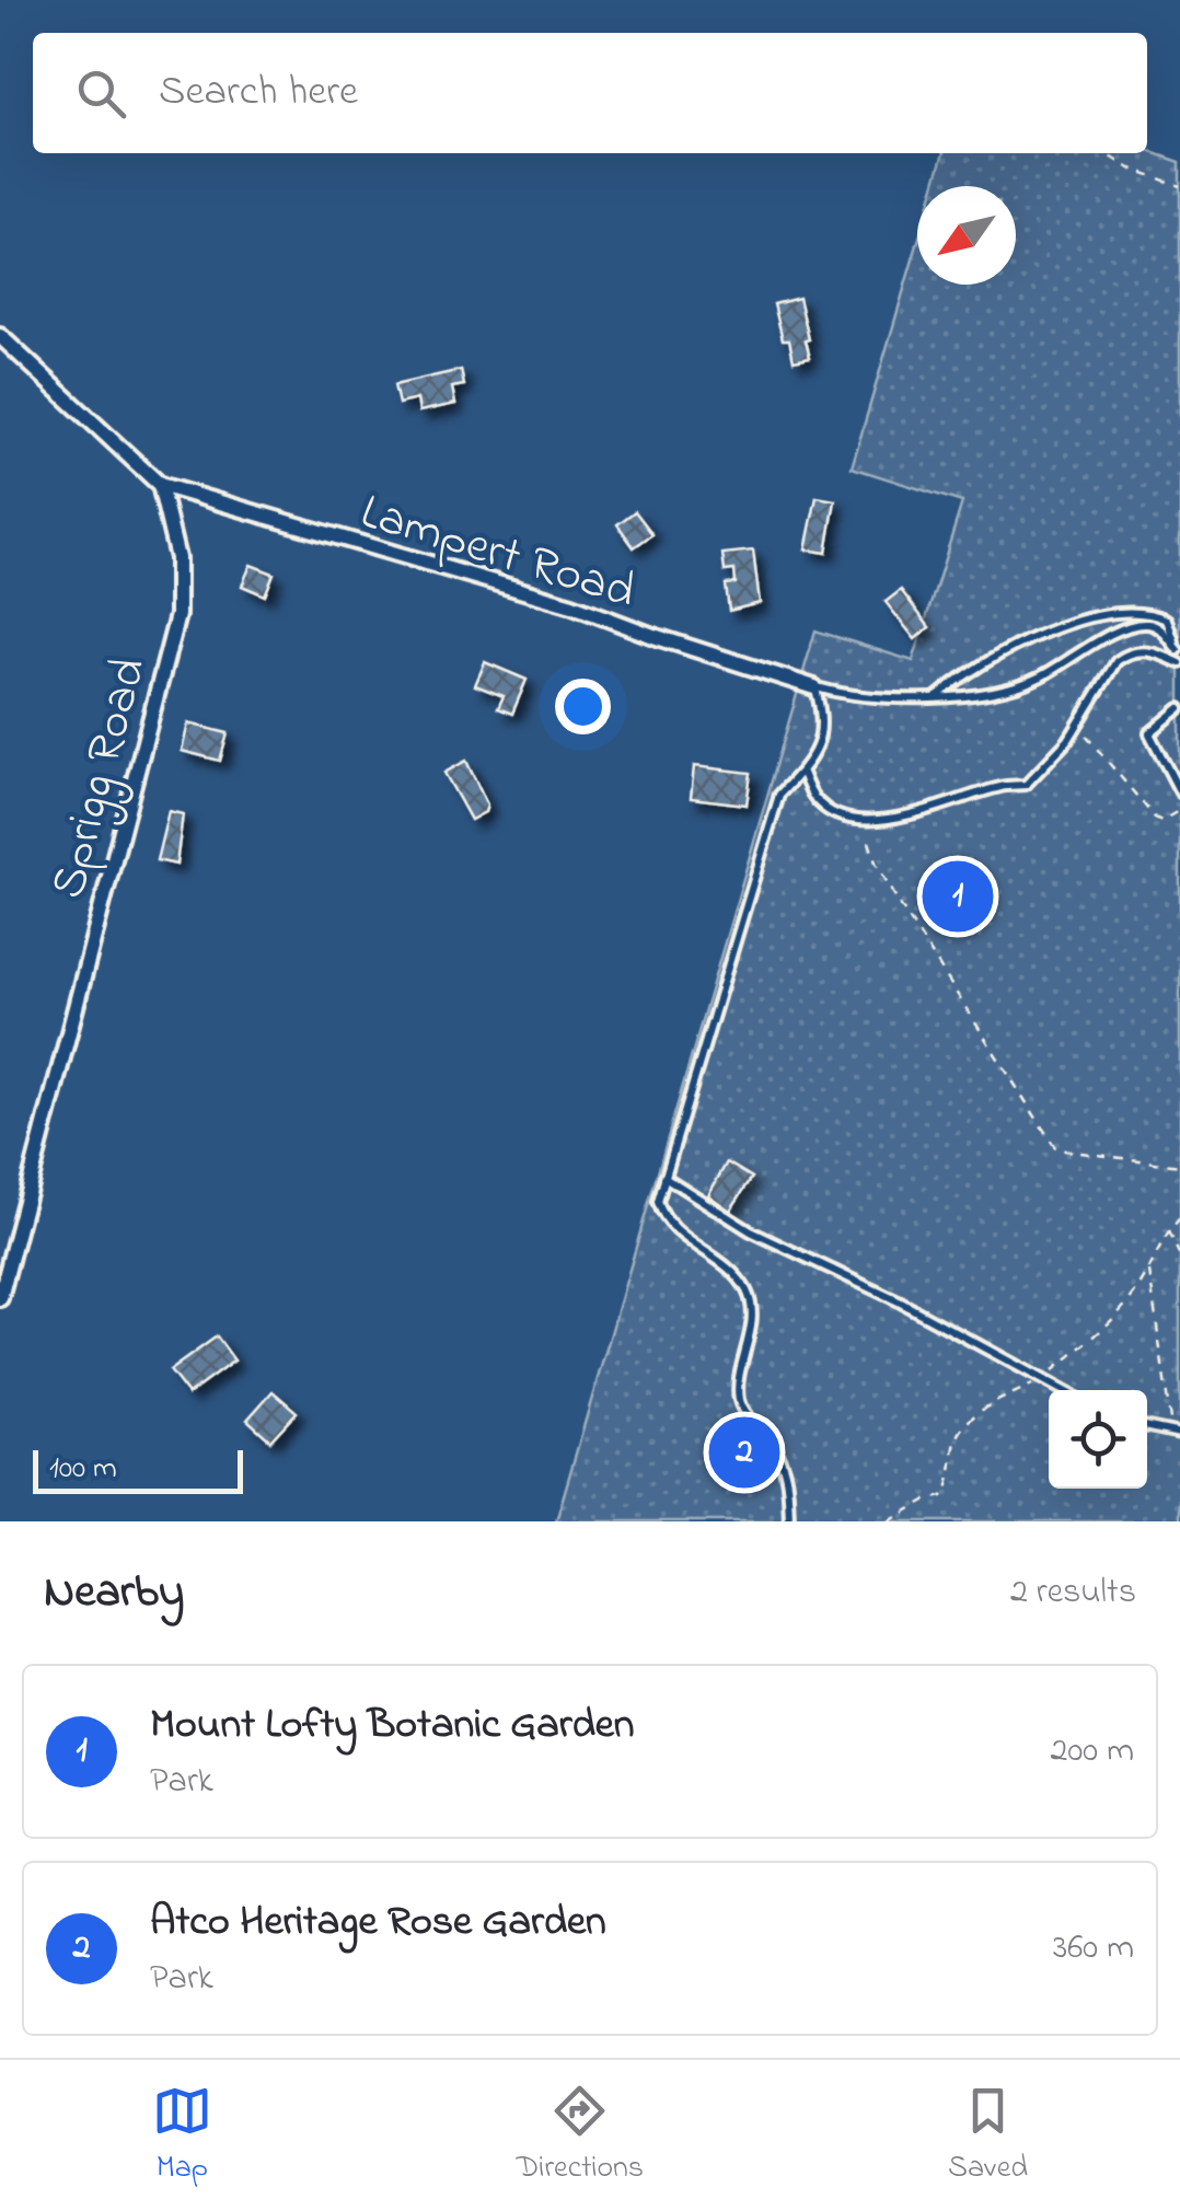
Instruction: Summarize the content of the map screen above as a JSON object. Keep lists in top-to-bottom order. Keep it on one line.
{"streets":{"street":["Lampert Road","Sprigg Road"]},"crossings":[["Lampert Road","Sprigg Road"]],"scale_bar":"100 m","north":"bottom left","page":{"search":"Search here","pins":["1","2"],"scale":"100 m","heading":["Nearby","2 results"],"list":[{"mark":"1","name":"Mount Lofty Botanic Garden","note":"Park","value":"200 m"},{"mark":"2","name":"Atco Heritage Rose Garden","note":"Park","value":"360 m"}],"nav":["Map","Directions","Saved"]}}
